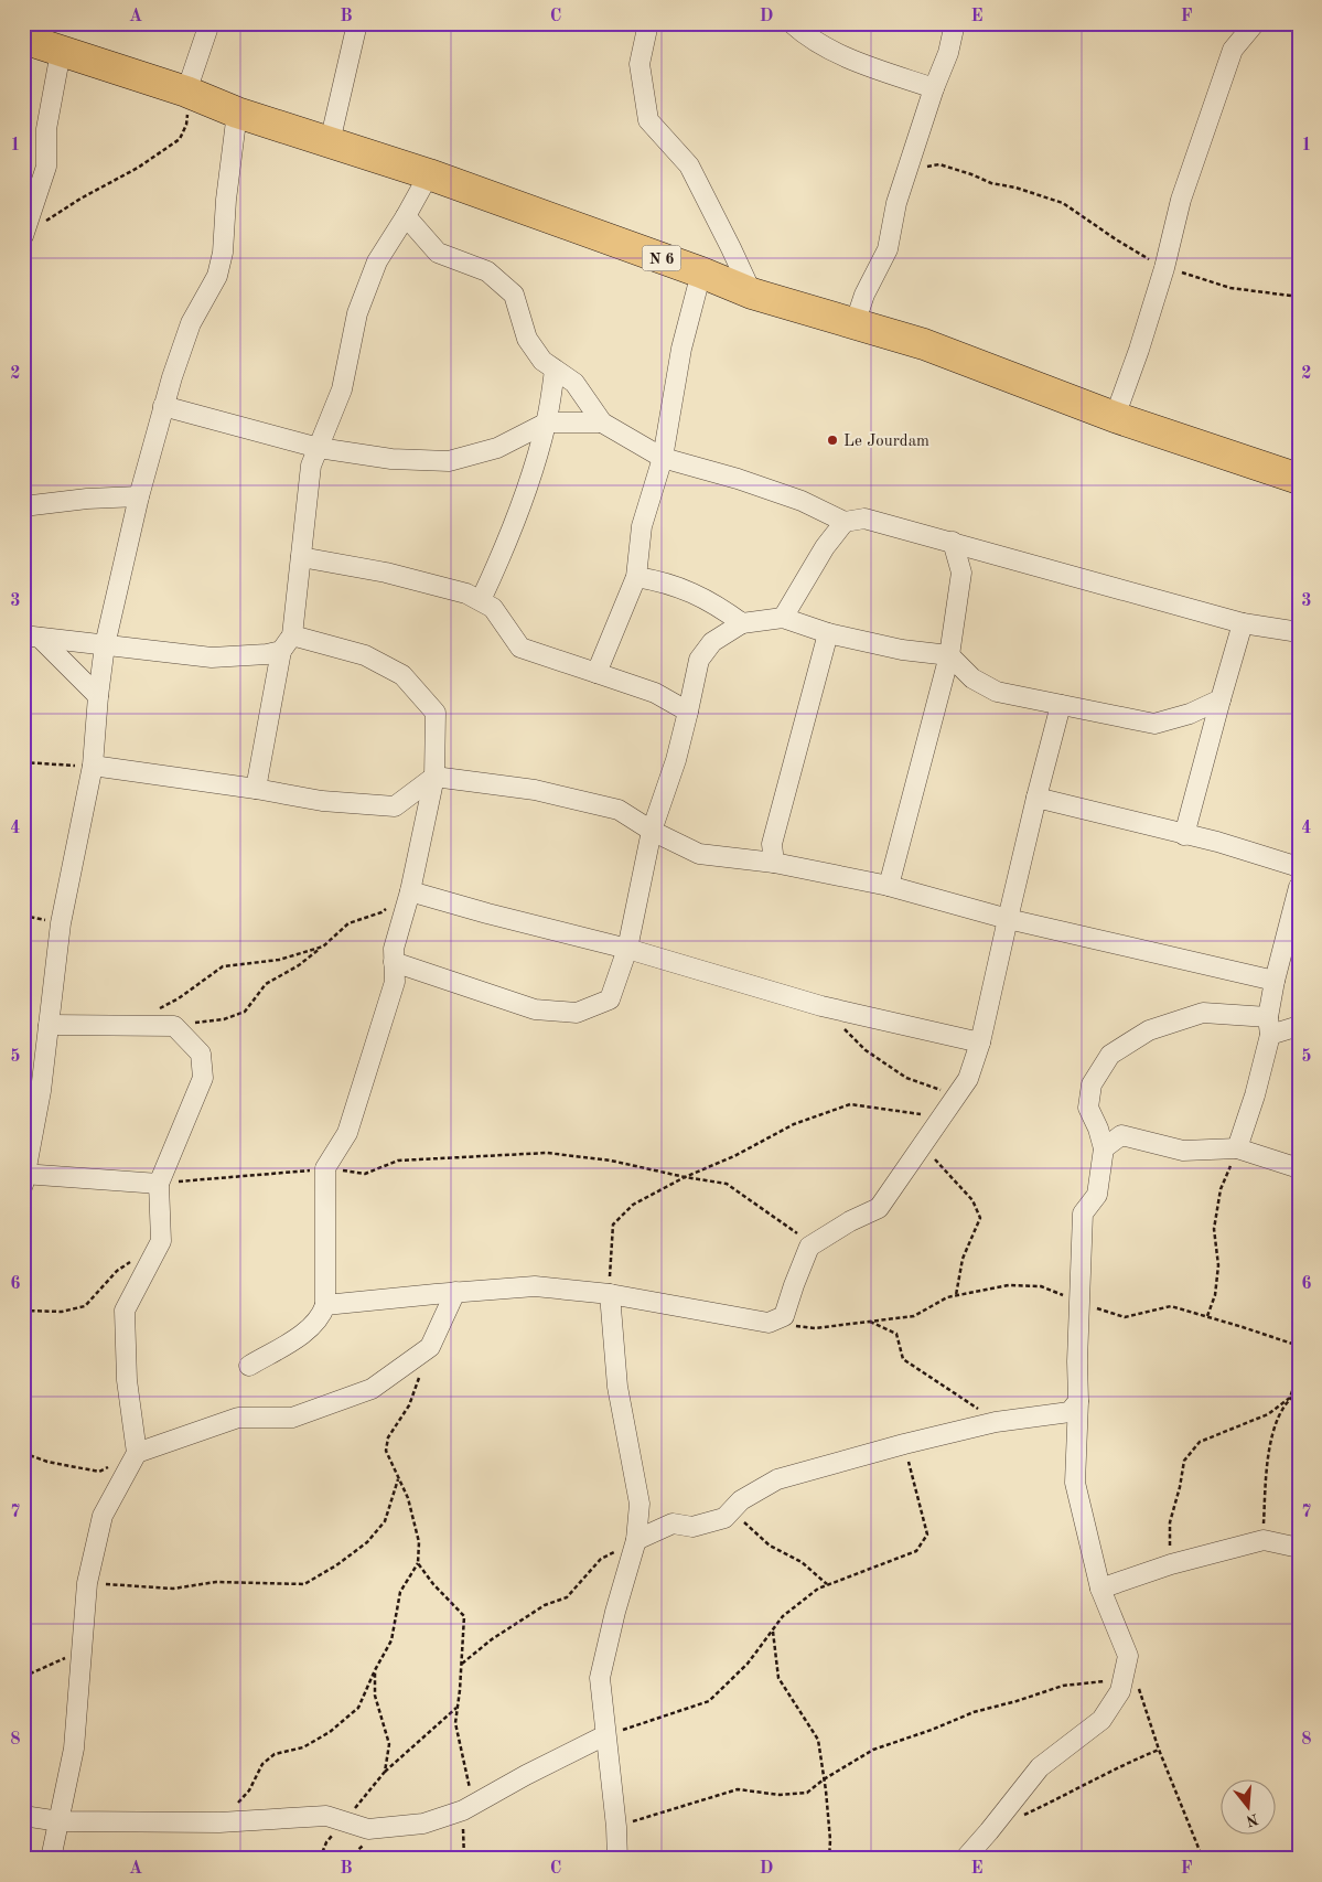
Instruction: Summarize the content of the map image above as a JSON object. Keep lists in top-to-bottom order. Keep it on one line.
{"streets":{"main road":["N 6"]},"places":["Le Jourdam"],"north":"bottom","grid":{"columns":["A","B","C","D","E","F"],"rows":["1","2","3","4","5","6","7","8"]}}
